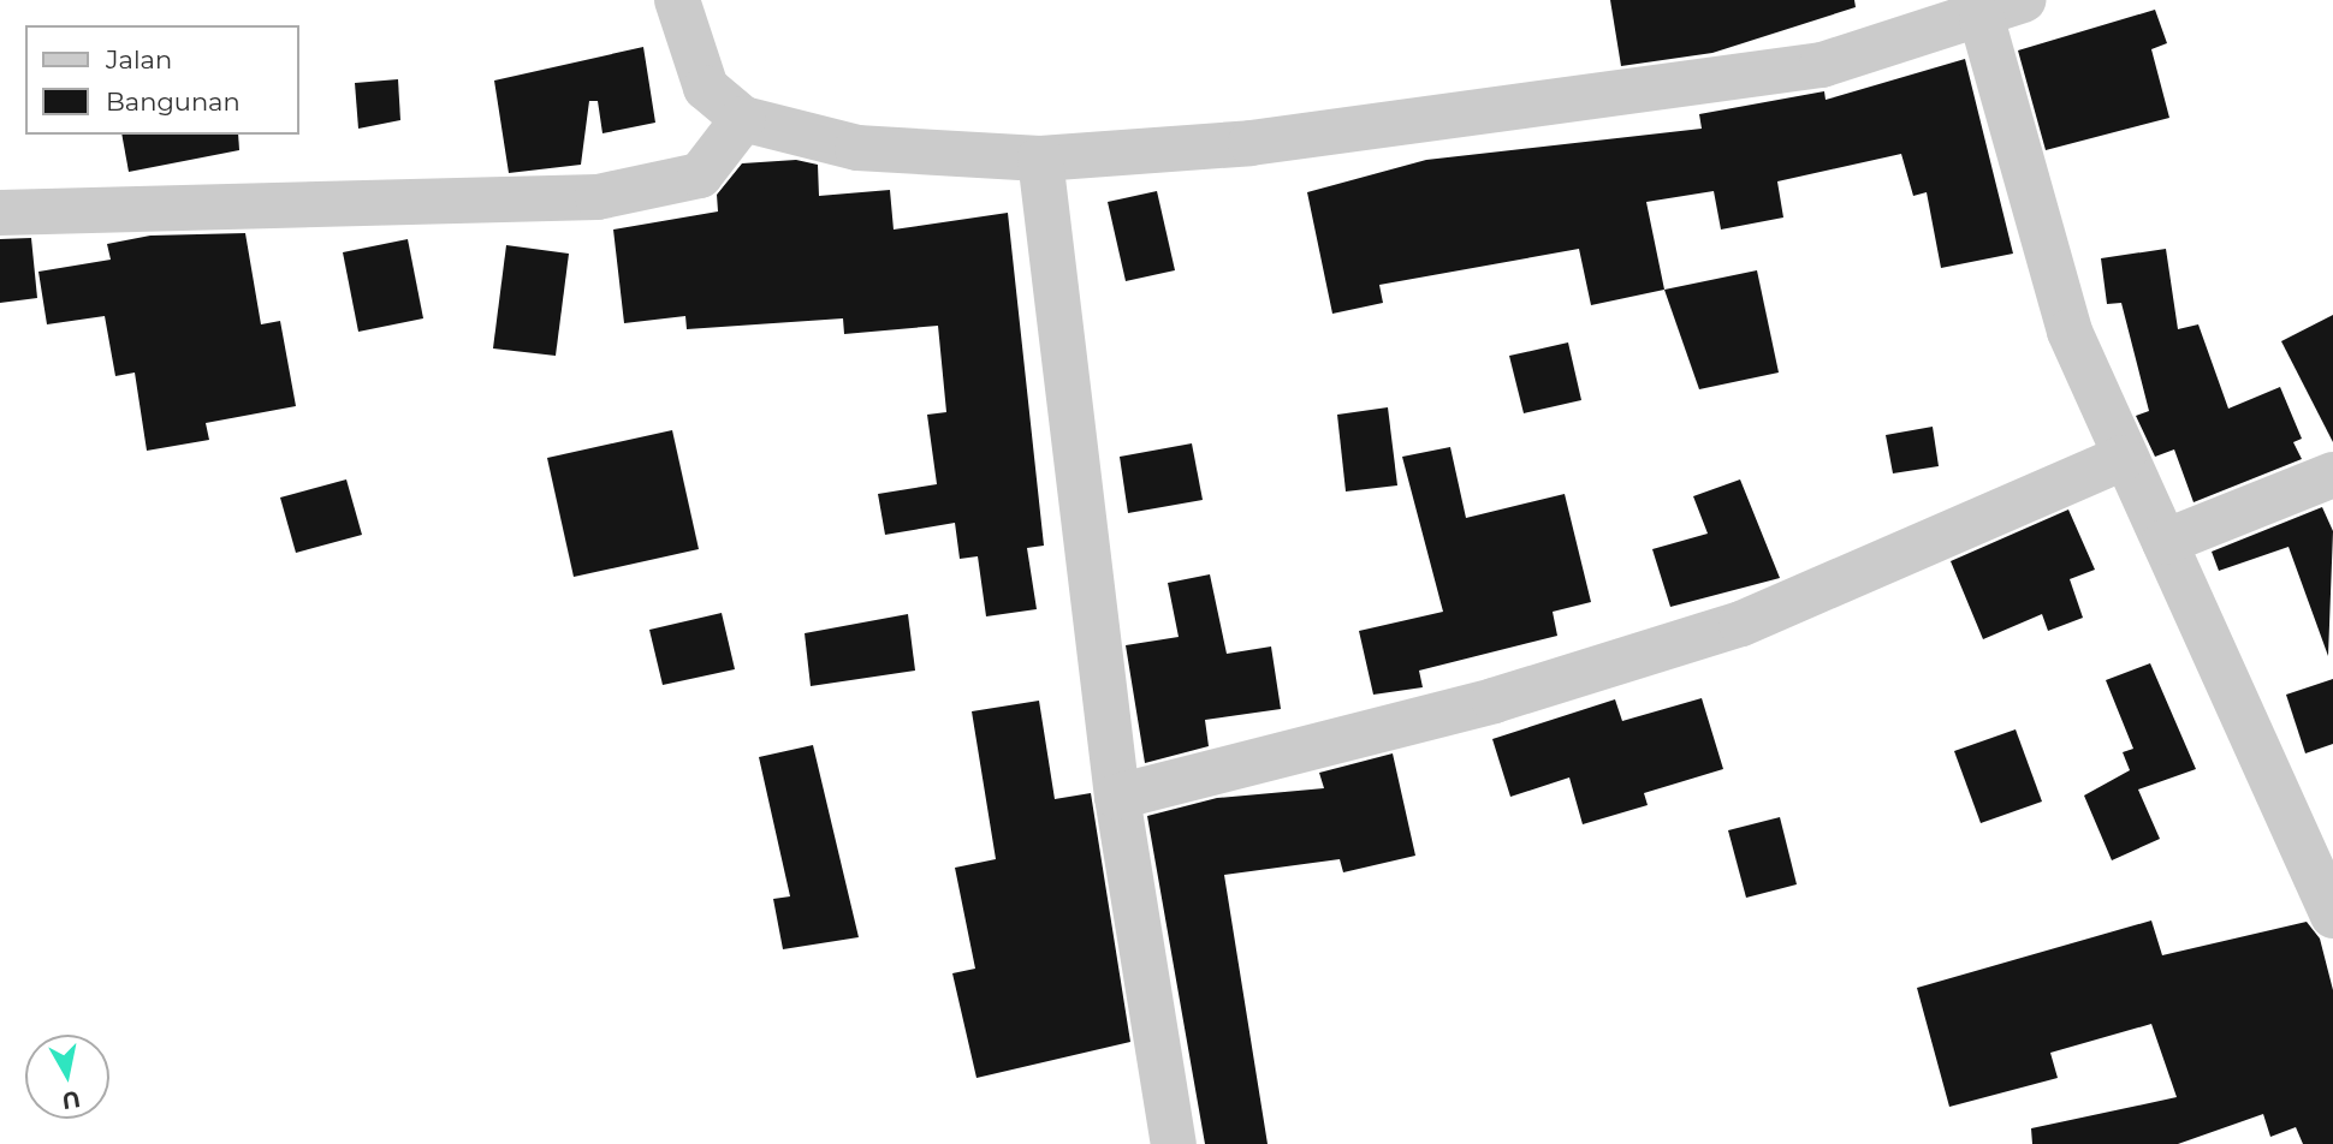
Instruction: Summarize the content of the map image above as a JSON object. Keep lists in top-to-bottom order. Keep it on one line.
{"legend":["Jalan","Bangunan"],"north":"bottom"}
